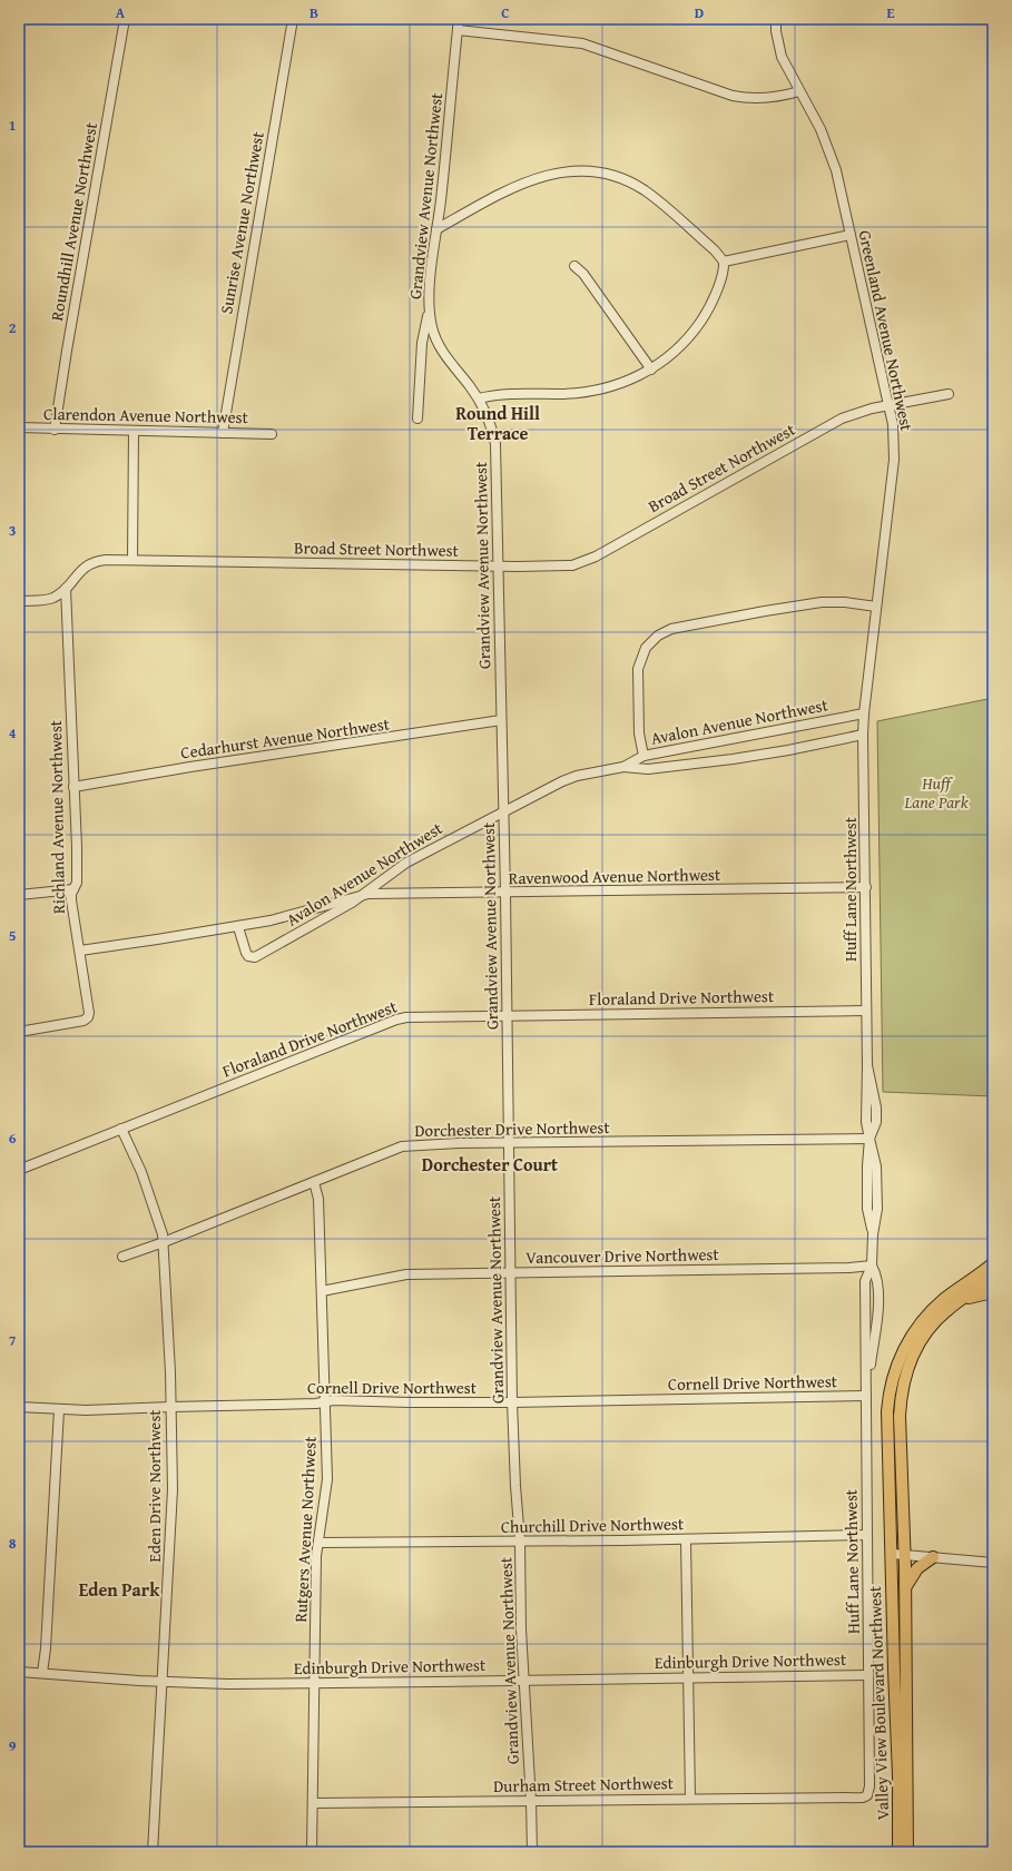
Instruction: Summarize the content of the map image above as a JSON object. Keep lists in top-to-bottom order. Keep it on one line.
{"streets":{"main road":["Valley View Boulevard Northwest"],"street":["Grandview Avenue Northwest","Roundhill Avenue Northwest","Sunrise Avenue Northwest","Greenland Avenue Northwest","Clarendon Avenue Northwest","Broad Street Northwest","Avalon Avenue Northwest","Cedarhurst Avenue Northwest","Richland Avenue Northwest","Ravenwood Avenue Northwest","Huff Lane Northwest","Floraland Drive Northwest","Dorchester Drive Northwest","Vancouver Drive Northwest","Cornell Drive Northwest","Eden Drive Northwest","Churchill Drive Northwest","Rutgers Avenue Northwest","Edinburgh Drive Northwest","Durham Street Northwest"]},"crossings":[["Grandview Avenue Northwest","Broad Street Northwest"],["Grandview Avenue Northwest","Avalon Avenue Northwest"],["Grandview Avenue Northwest","Cedarhurst Avenue Northwest"],["Grandview Avenue Northwest","Ravenwood Avenue Northwest"],["Grandview Avenue Northwest","Floraland Drive Northwest"],["Grandview Avenue Northwest","Dorchester Drive Northwest"],["Grandview Avenue Northwest","Vancouver Drive Northwest"],["Grandview Avenue Northwest","Cornell Drive Northwest"],["Grandview Avenue Northwest","Churchill Drive Northwest"],["Grandview Avenue Northwest","Edinburgh Drive Northwest"],["Grandview Avenue Northwest","Durham Street Northwest"],["Roundhill Avenue Northwest","Clarendon Avenue Northwest"],["Sunrise Avenue Northwest","Clarendon Avenue Northwest"],["Greenland Avenue Northwest","Broad Street Northwest"],["Greenland Avenue Northwest","Avalon Avenue Northwest"],["Greenland Avenue Northwest","Huff Lane Northwest"],["Broad Street Northwest","Richland Avenue Northwest"],["Avalon Avenue Northwest","Ravenwood Avenue Northwest"],["Avalon Avenue Northwest","Huff Lane Northwest"],["Cedarhurst Avenue Northwest","Richland Avenue Northwest"],["Ravenwood Avenue Northwest","Huff Lane Northwest"],["Huff Lane Northwest","Floraland Drive Northwest"],["Huff Lane Northwest","Dorchester Drive Northwest"],["Huff Lane Northwest","Vancouver Drive Northwest"],["Huff Lane Northwest","Cornell Drive Northwest"],["Huff Lane Northwest","Churchill Drive Northwest"],["Huff Lane Northwest","Edinburgh Drive Northwest"],["Huff Lane Northwest","Durham Street Northwest"],["Floraland Drive Northwest","Eden Drive Northwest"],["Dorchester Drive Northwest","Eden Drive Northwest"],["Dorchester Drive Northwest","Rutgers Avenue Northwest"],["Vancouver Drive Northwest","Rutgers Avenue Northwest"],["Cornell Drive Northwest","Eden Drive Northwest"],["Cornell Drive Northwest","Rutgers Avenue Northwest"],["Eden Drive Northwest","Edinburgh Drive Northwest"],["Churchill Drive Northwest","Rutgers Avenue Northwest"],["Rutgers Avenue Northwest","Edinburgh Drive Northwest"],["Rutgers Avenue Northwest","Durham Street Northwest"]],"districts":["Round Hill Terrace","Dorchester Court","Eden Park"],"parks":["Huff Lane Park"],"grid":{"columns":["A","B","C","D","E"],"rows":["1","2","3","4","5","6","7","8","9"]}}
